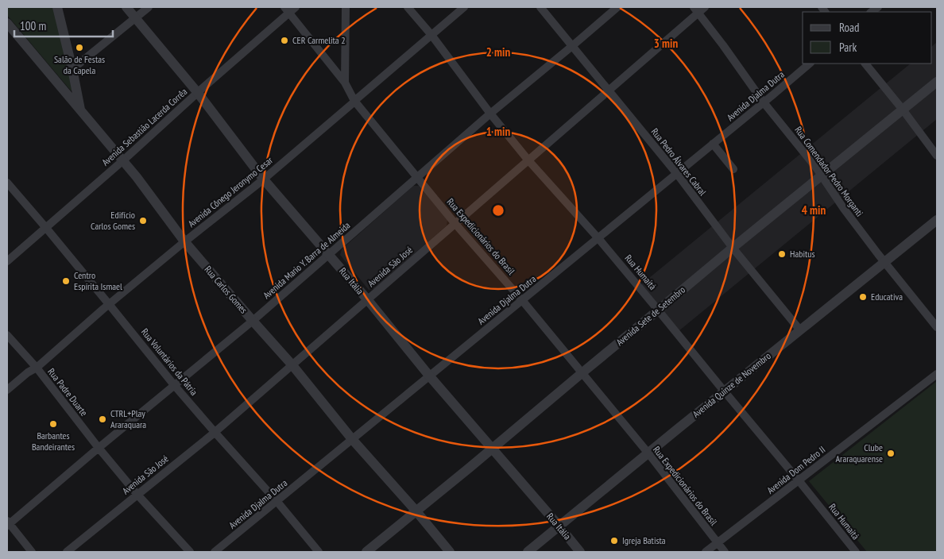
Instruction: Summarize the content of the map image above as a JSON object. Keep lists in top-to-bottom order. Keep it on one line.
{"streets":{"street":["Avenida Djalma Dutra","Avenida Sebastião Lacerda Corrêa","Rua Pedro Álvares Cabral","Rua Comendador Pedro Morganti","Avenida Cônego Jeronymo Cesar","Rua Expedicionários do Brasil","Avenida Mario Y. Barra de Almeida","Avenida São José","Rua Humaitá","Rua Itália","Rua Carlos Gomes","Avenida Sete de Setembro","Rua Voluntários da Pátria","Avenida Quinze de Novembro","Rua Padre Duarte","Avenida Dom Pedro II"]},"crossings":[["Avenida Djalma Dutra","Rua Pedro Álvares Cabral"],["Avenida Djalma Dutra","Rua Comendador Pedro Morganti"],["Avenida Djalma Dutra","Rua Expedicionários do Brasil"],["Avenida Djalma Dutra","Rua Humaitá"],["Avenida Djalma Dutra","Rua Itália"],["Avenida Djalma Dutra","Rua Carlos Gomes"],["Avenida Djalma Dutra","Rua Voluntários da Pátria"],["Avenida Sebastião Lacerda Corrêa","Rua Expedicionários do Brasil"],["Avenida Sebastião Lacerda Corrêa","Rua Itália"],["Avenida Sebastião Lacerda Corrêa","Rua Carlos Gomes"],["Avenida Sebastião Lacerda Corrêa","Rua Voluntários da Pátria"],["Rua Pedro Álvares Cabral","Avenida Mario Y. Barra de Almeida"],["Rua Pedro Álvares Cabral","Avenida São José"],["Rua Pedro Álvares Cabral","Avenida Sete de Setembro"],["Rua Pedro Álvares Cabral","Avenida Quinze de Novembro"],["Rua Comendador Pedro Morganti","Avenida São José"],["Rua Comendador Pedro Morganti","Avenida Sete de Setembro"],["Rua Comendador Pedro Morganti","Avenida Quinze de Novembro"],["Avenida Cônego Jeronymo Cesar","Rua Expedicionários do Brasil"],["Avenida Cônego Jeronymo Cesar","Rua Humaitá"],["Avenida Cônego Jeronymo Cesar","Rua Itália"],["Avenida Cônego Jeronymo Cesar","Rua Carlos Gomes"],["Avenida Cônego Jeronymo Cesar","Rua Voluntários da Pátria"],["Avenida Cônego Jeronymo Cesar","Rua Padre Duarte"],["Rua Expedicionários do Brasil","Avenida Mario Y. Barra de Almeida"],["Rua Expedicionários do Brasil","Avenida São José"],["Rua Expedicionários do Brasil","Avenida Sete de Setembro"],["Rua Expedicionários do Brasil","Avenida Quinze de Novembro"],["Rua Expedicionários do Brasil","Avenida Dom Pedro II"],["Avenida Mario Y. Barra de Almeida","Rua Humaitá"],["Avenida Mario Y. Barra de Almeida","Rua Itália"],["Avenida Mario Y. Barra de Almeida","Rua Carlos Gomes"],["Avenida Mario Y. Barra de Almeida","Rua Voluntários da Pátria"],["Avenida Mario Y. Barra de Almeida","Rua Padre Duarte"],["Avenida São José","Rua Humaitá"],["Avenida São José","Rua Itália"],["Avenida São José","Rua Carlos Gomes"],["Avenida São José","Rua Voluntários da Pátria"],["Avenida São José","Rua Padre Duarte"],["Rua Humaitá","Avenida Sete de Setembro"],["Rua Humaitá","Avenida Quinze de Novembro"],["Rua Humaitá","Avenida Dom Pedro II"],["Rua Itália","Avenida Sete de Setembro"],["Rua Itália","Avenida Quinze de Novembro"],["Rua Carlos Gomes","Avenida Sete de Setembro"]],"places":["CER Carmelita 2","Salão de Festas da Capela","Edifício Carlos Gomes","Habitus","Centro Espírita Ismael","Educativa","CTRL+Play Araraquara","Barbantes Bandeirantes","Clube Araraquarense","Igreja Batista"],"legend":["Road","Park"],"scale_bar":"100 m","rings":["3 min","2 min","1 min","4 min"]}
